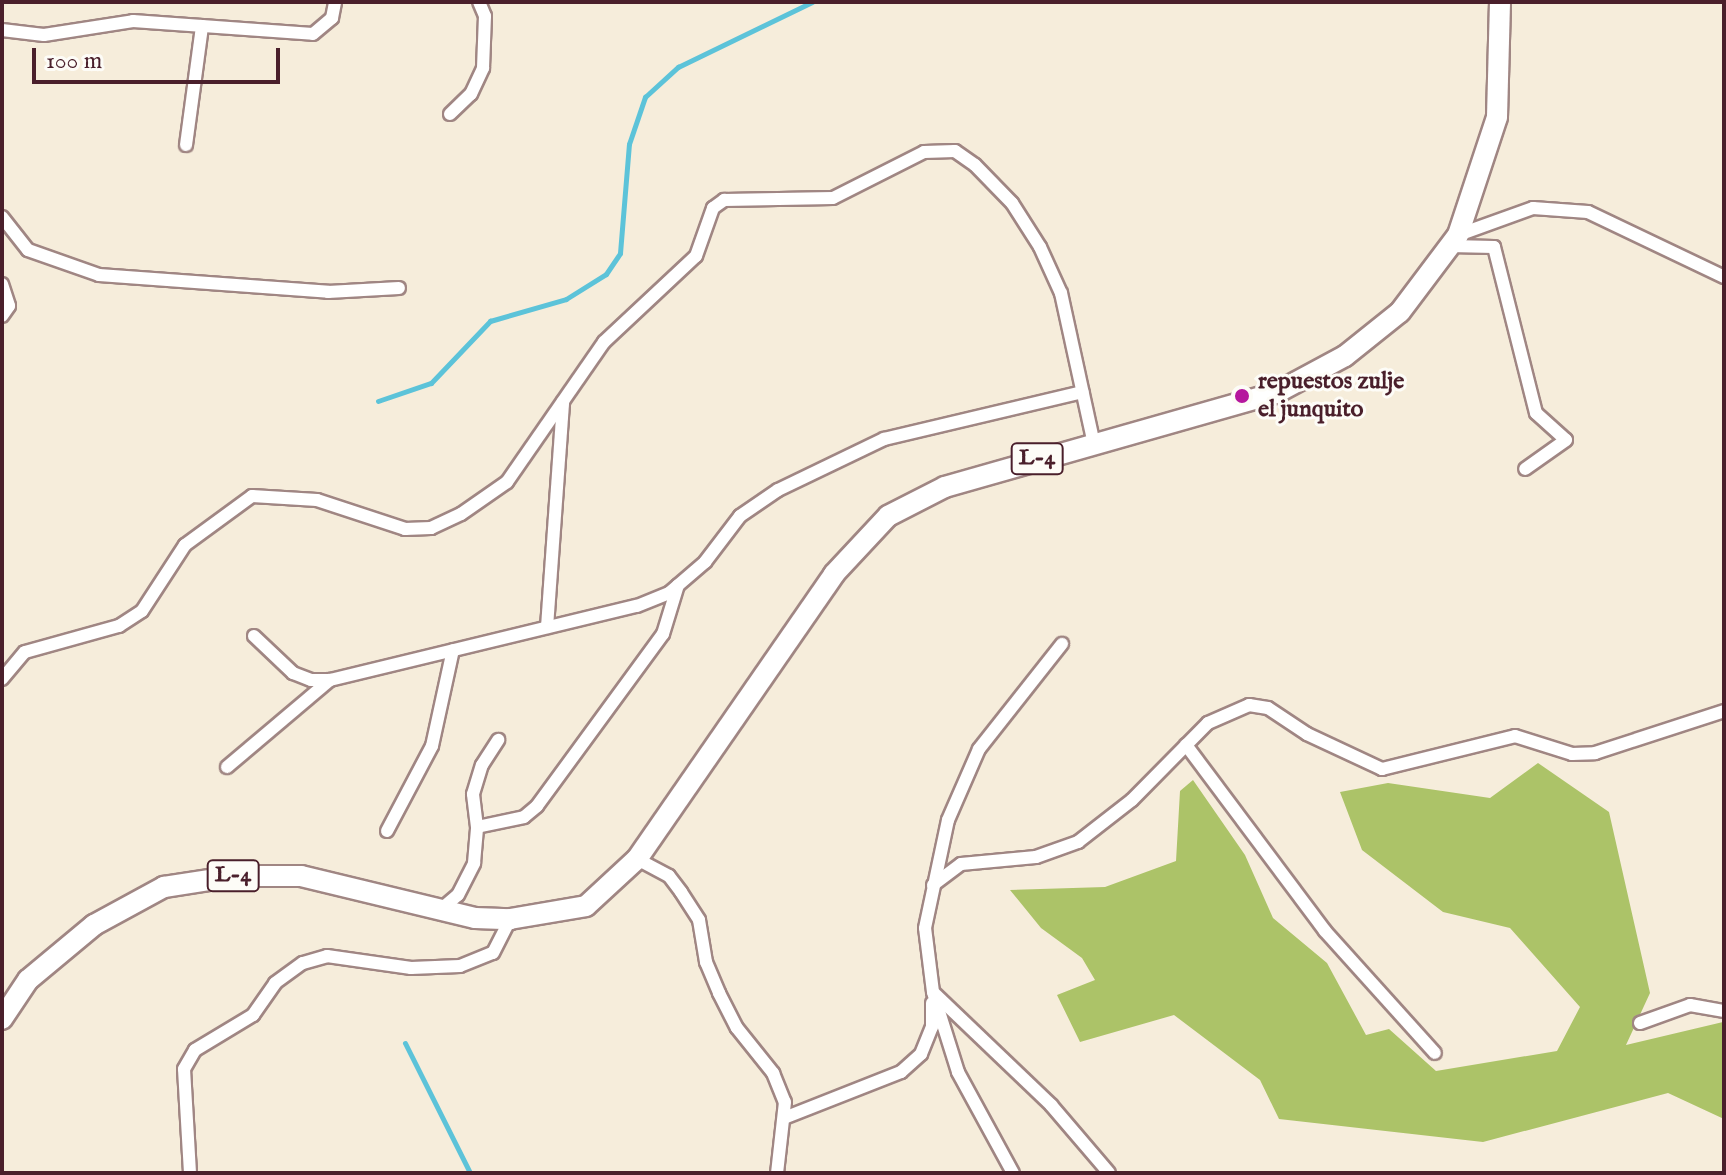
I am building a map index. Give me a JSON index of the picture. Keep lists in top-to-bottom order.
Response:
{
  "streets": {
    "main road": ["L-4"]
  },
  "places": ["repuestos zulje el junquito"],
  "scale_bar": "100 m"
}
